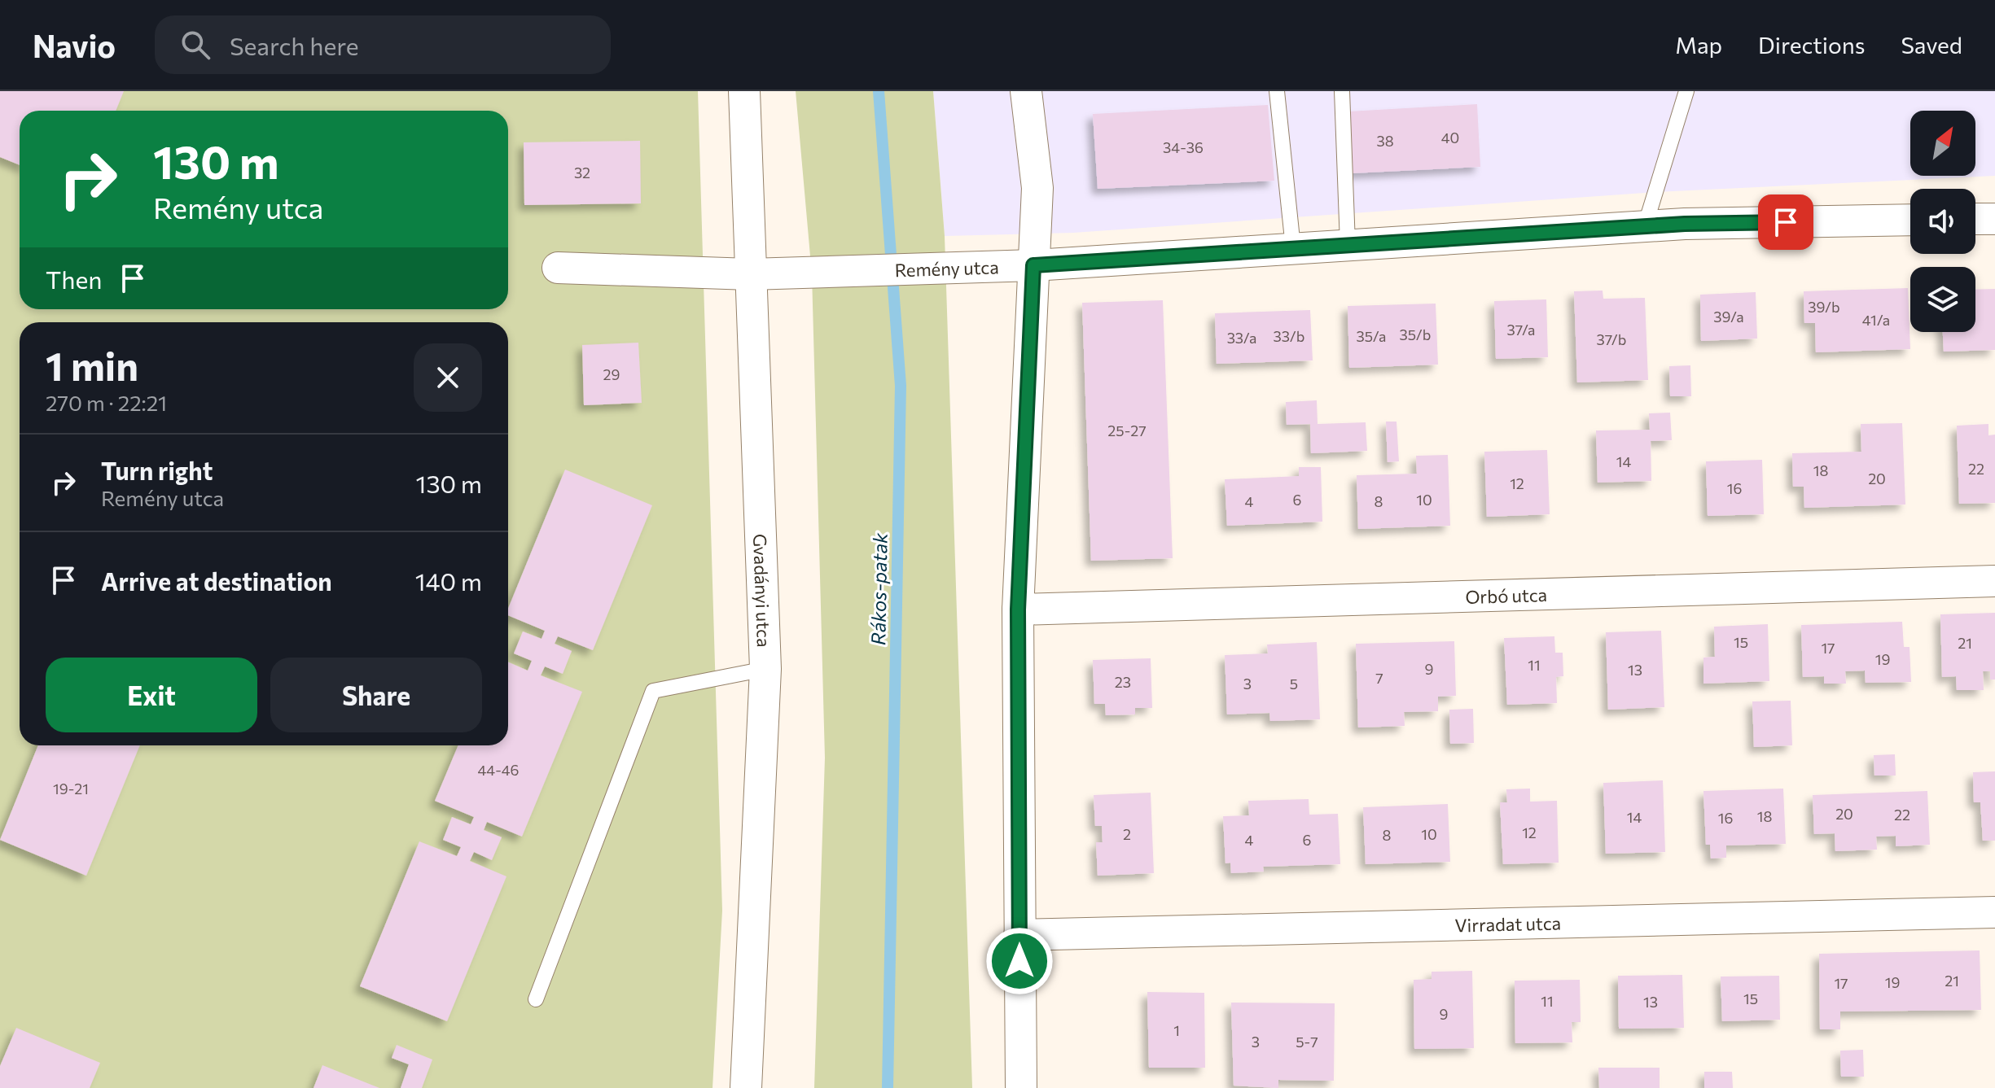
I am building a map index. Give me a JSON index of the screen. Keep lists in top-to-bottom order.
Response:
{
  "streets": {
    "street": [
      "Remény utca",
      "Gvadányi utca",
      "Orbó utca",
      "Virradat utca"
    ]
  },
  "crossings": [
    ["Remény utca", "Gvadányi utca"]
  ],
  "water": ["Rákos-patak"],
  "house_numbers": [
    "40",
    "38",
    "34-36",
    "32",
    "39/b",
    "39/a",
    "41/a",
    "37/a",
    "35/b",
    "33/b",
    "35/a",
    "33/a",
    "37/b",
    "29",
    "25-27",
    "14",
    "22",
    "18",
    "20",
    "12",
    "16",
    "6",
    "10",
    "4",
    "8",
    "15",
    "21",
    "17",
    "19",
    "11",
    "9",
    "13",
    "7",
    "23",
    "3",
    "5",
    "44-46",
    "19-21",
    "20",
    "22",
    "18",
    "14",
    "16",
    "12",
    "2",
    "10",
    "8",
    "4",
    "6",
    "21",
    "19",
    "17",
    "15",
    "11",
    "13",
    "9",
    "1",
    "3",
    "5-7"
  ],
  "north": "top right",
  "page": {
    "header": "Navio",
    "search": "Search here",
    "nav": ["Map", "Directions", "Saved"],
    "turn": ["130 m", "Remény utca"],
    "then": "Then",
    "heading": ["1 min", "270 m · 22:21"],
    "list": [
      {
        "name": "Turn right",
        "note": "Remény utca",
        "value": "130 m"
      },
      {
        "name": "Arrive at destination",
        "value": "140 m"
      }
    ],
    "buttons": ["Exit", "Share"]
  }
}
